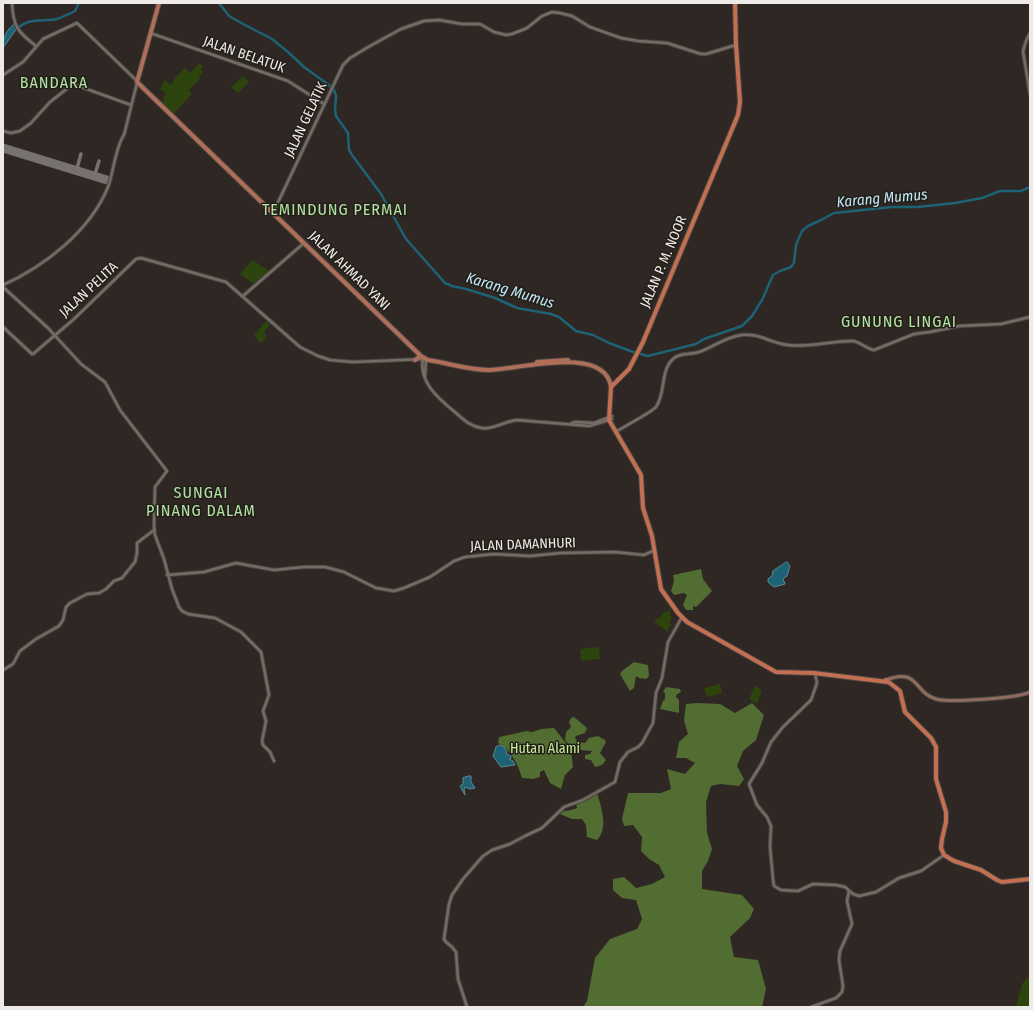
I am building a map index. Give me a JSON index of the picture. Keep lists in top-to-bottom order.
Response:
{
  "streets": {
    "highway": ["JALAN P. M. NOOR"],
    "main road": ["JALAN AHMAD YANI"],
    "street": [
      "JALAN BELATUK",
      "JALAN GELATIK",
      "JALAN PELITA",
      "JALAN DAMANHURI"
    ]
  },
  "crossings": [
    ["JALAN BELATUK", "JALAN GELATIK"],
    ["JALAN GELATIK", "JALAN P. M. NOOR"],
    ["JALAN GELATIK", "JALAN AHMAD YANI"]
  ],
  "districts": [
    "BANDARA",
    "TEMINDUNG PERMAI",
    "GUNUNG LINGAI",
    "SUNGAI PINANG DALAM"
  ],
  "water": ["Karang Mumus"],
  "parks": ["Hutan Alami"]
}
